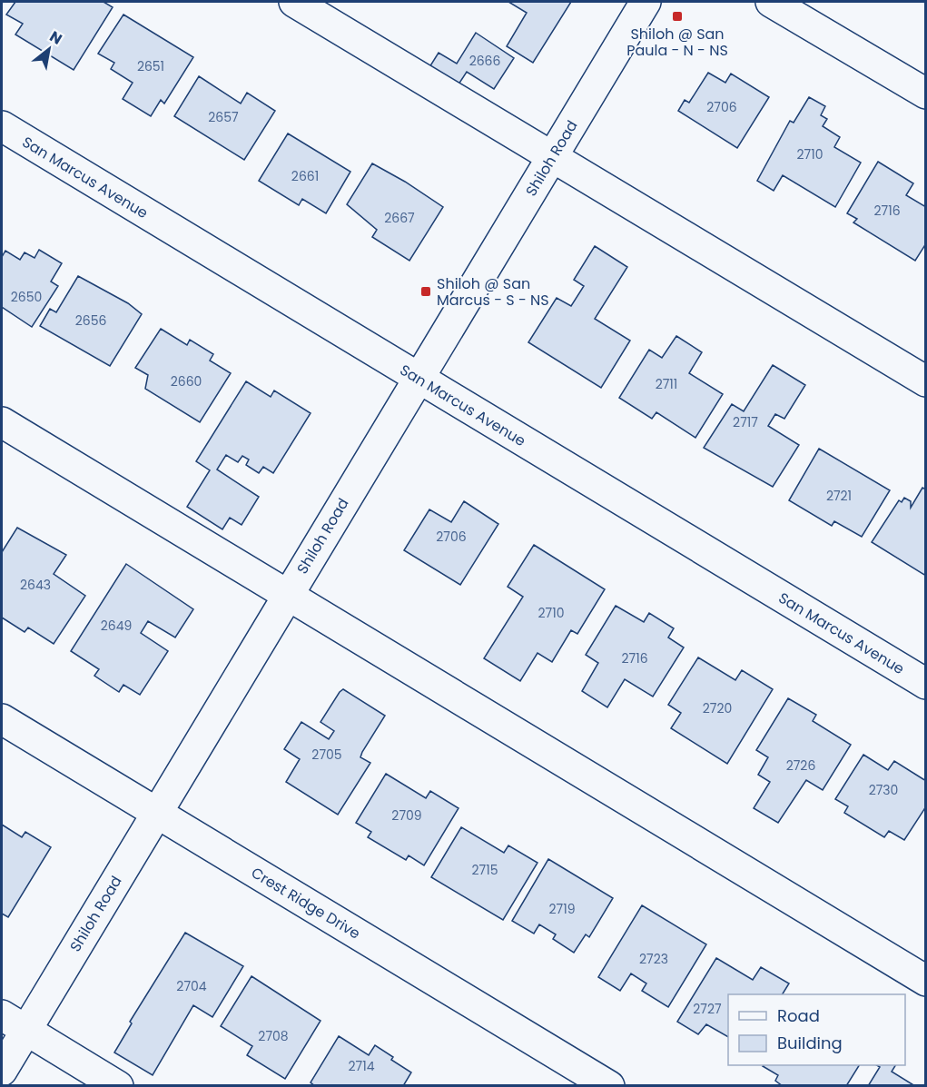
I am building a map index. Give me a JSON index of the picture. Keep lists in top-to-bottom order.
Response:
{
  "streets": {
    "street": ["Shiloh Road", "San Marcus Avenue", "Crest Ridge Drive"]
  },
  "crossings": [
    ["Shiloh Road", "San Marcus Avenue"],
    ["Shiloh Road", "Crest Ridge Drive"]
  ],
  "places": {
    "transit": ["Shiloh @ San Paula - N - NS", "Shiloh @ San Marcus - S - NS"]
  },
  "house_numbers": [
    "2666",
    "2651",
    "2706",
    "2657",
    "2710",
    "2661",
    "2716",
    "2667",
    "2650",
    "2656",
    "2660",
    "2711",
    "2717",
    "2721",
    "2706",
    "2643",
    "2710",
    "2649",
    "2716",
    "2720",
    "2705",
    "2726",
    "2730",
    "2709",
    "2715",
    "2719",
    "2723",
    "2704",
    "2727",
    "2708",
    "2714"
  ],
  "legend": ["Road", "Building"],
  "north": "top right"
}
